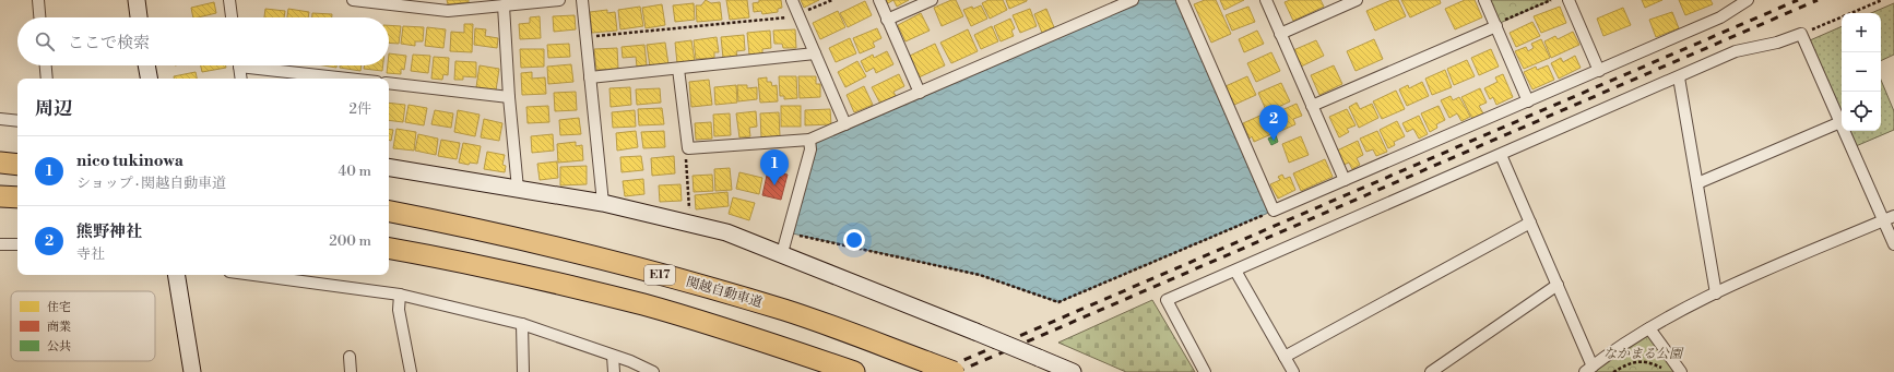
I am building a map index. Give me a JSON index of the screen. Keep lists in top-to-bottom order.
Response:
{
  "streets": {
    "highway": ["E17", "関越自動車道"]
  },
  "parks": ["なかまる公園"],
  "legend": ["住宅", "商業", "公共"],
  "page": {
    "map_buttons": ["+", "−"],
    "search": "ここで検索",
    "heading": ["周辺", "2件"],
    "pins": ["2", "1"],
    "list": [
      {
        "mark": "1",
        "name": "nico tukinowa",
        "note": "ショップ · 関越自動車道",
        "value": "40 m"
      },
      {
        "mark": "2",
        "name": "熊野神社",
        "note": "寺社",
        "value": "200 m"
      }
    ]
  }
}
